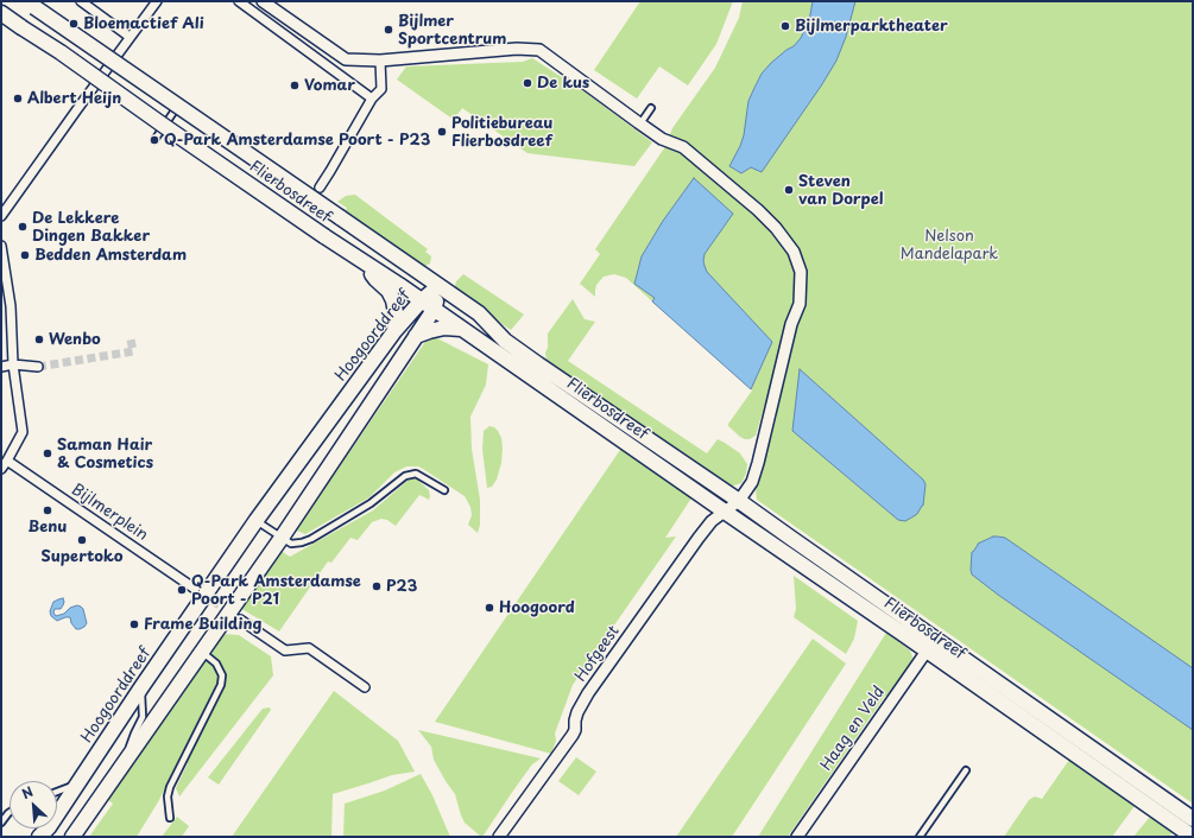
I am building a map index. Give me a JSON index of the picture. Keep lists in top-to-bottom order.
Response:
{
  "streets": {
    "street": [
      "Flierbosdreef",
      "Hoogoorddreef",
      "Bijlmerplein",
      "Hofgeest",
      "Haag en Veld"
    ]
  },
  "crossings": [
    ["Flierbosdreef", "Hoogoorddreef"],
    ["Flierbosdreef", "Hofgeest"],
    ["Flierbosdreef", "Haag en Veld"]
  ],
  "parks": ["Nelson Mandelapark"],
  "places": [
    "Bloemactief Ali",
    "Bijlmerparktheater",
    "Bijlmer Sportcentrum",
    "De kus",
    "Vomar",
    "Albert Heijn",
    "Politiebureau Flierbosdreef",
    "Q-Park Amsterdamse Poort - P23",
    "Steven van Dorpel",
    "De Lekkere Dingen Bakker",
    "Bedden Amsterdam",
    "Wenbo",
    "Saman Hair & Cosmetics",
    "Benu",
    "Supertoko",
    "P23",
    "Q-Park Amsterdamse Poort - P21",
    "Hoogoord",
    "Frame Building"
  ],
  "north": "top left"
}
